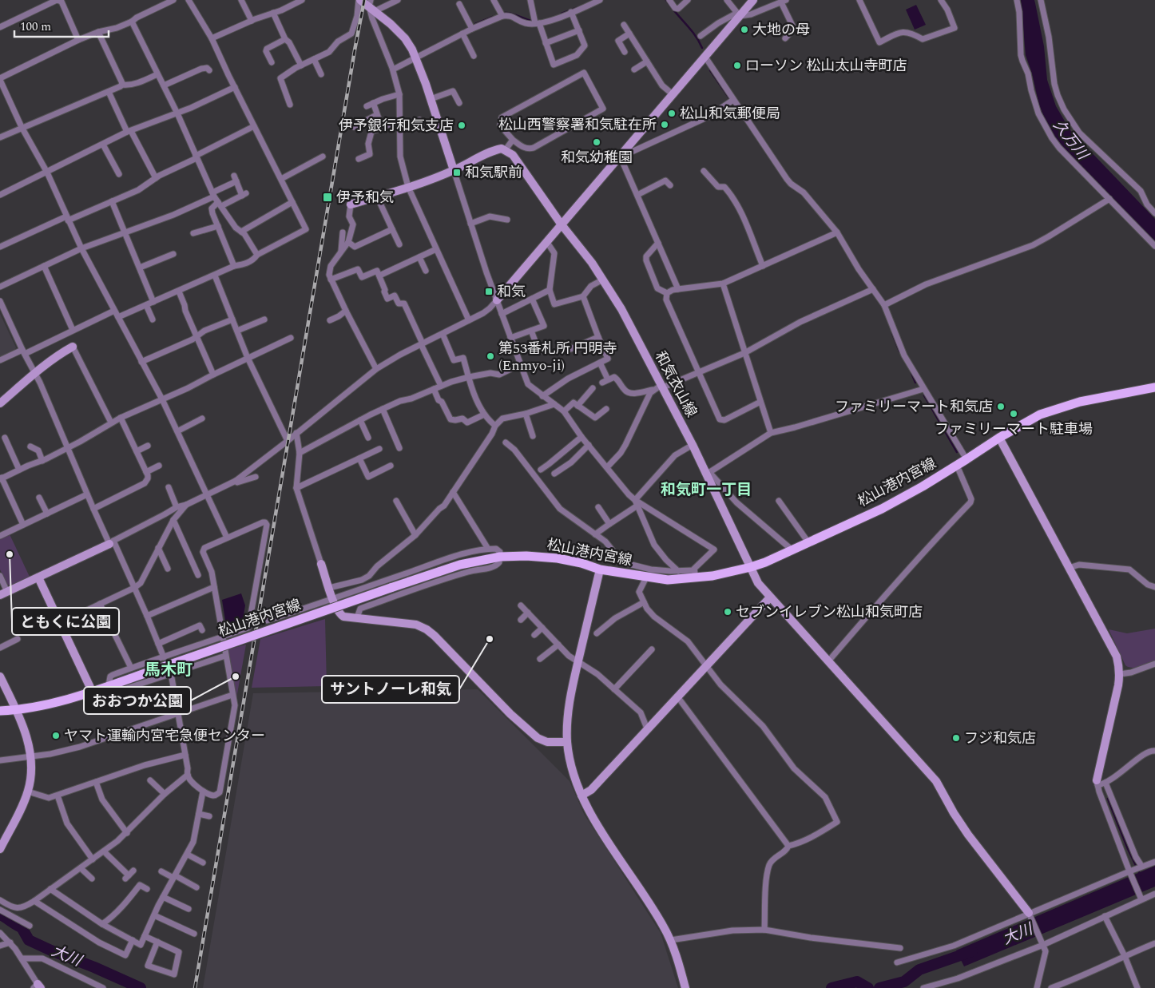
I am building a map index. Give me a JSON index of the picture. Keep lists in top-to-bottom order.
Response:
{
  "streets": {
    "main road": ["松山港内宮線"],
    "street": ["和気衣山線"]
  },
  "crossings": [
    ["和気衣山線", "松山港内宮線"]
  ],
  "districts": ["和気町一丁目", "馬木町"],
  "water": ["久万川", "大川"],
  "places": {
    "other": [
      "大地の母",
      "ローソン 松山太山寺町店",
      "松山和気郵便局",
      "松山西警察署和気駐在所",
      "伊予銀行和気支店",
      "和気幼稚園",
      "第53番札所 円明寺 (Enmyo-ji)",
      "ファミリーマート和気店",
      "ファミリーマート駐車場",
      "ともくに公園",
      "セブンイレブン松山和気町店",
      "サントノーレ和気",
      "おおつか公園",
      "ヤマト運輸内宮宅急便センター",
      "フジ和気店"
    ],
    "transit": ["和気駅前", "伊予和気", "和気"]
  },
  "scale_bar": "100 m"
}
